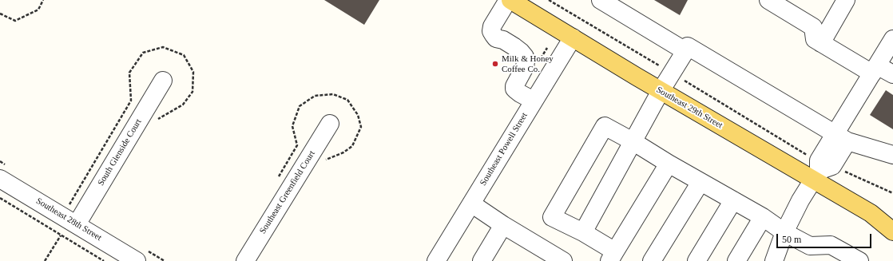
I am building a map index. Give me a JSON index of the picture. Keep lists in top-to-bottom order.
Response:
{
  "streets": {
    "main road": ["Southeast 29th Street"],
    "street": [
      "Southeast Powell Street",
      "South Glenside Court",
      "Southeast Greenfield Court",
      "Southeast 28th Street"
    ]
  },
  "crossings": [
    ["Southeast 29th Street", "Southeast Powell Street"],
    ["South Glenside Court", "Southeast 28th Street"]
  ],
  "places": ["Milk & Honey Coffee Co."],
  "scale_bar": "50 m"
}
